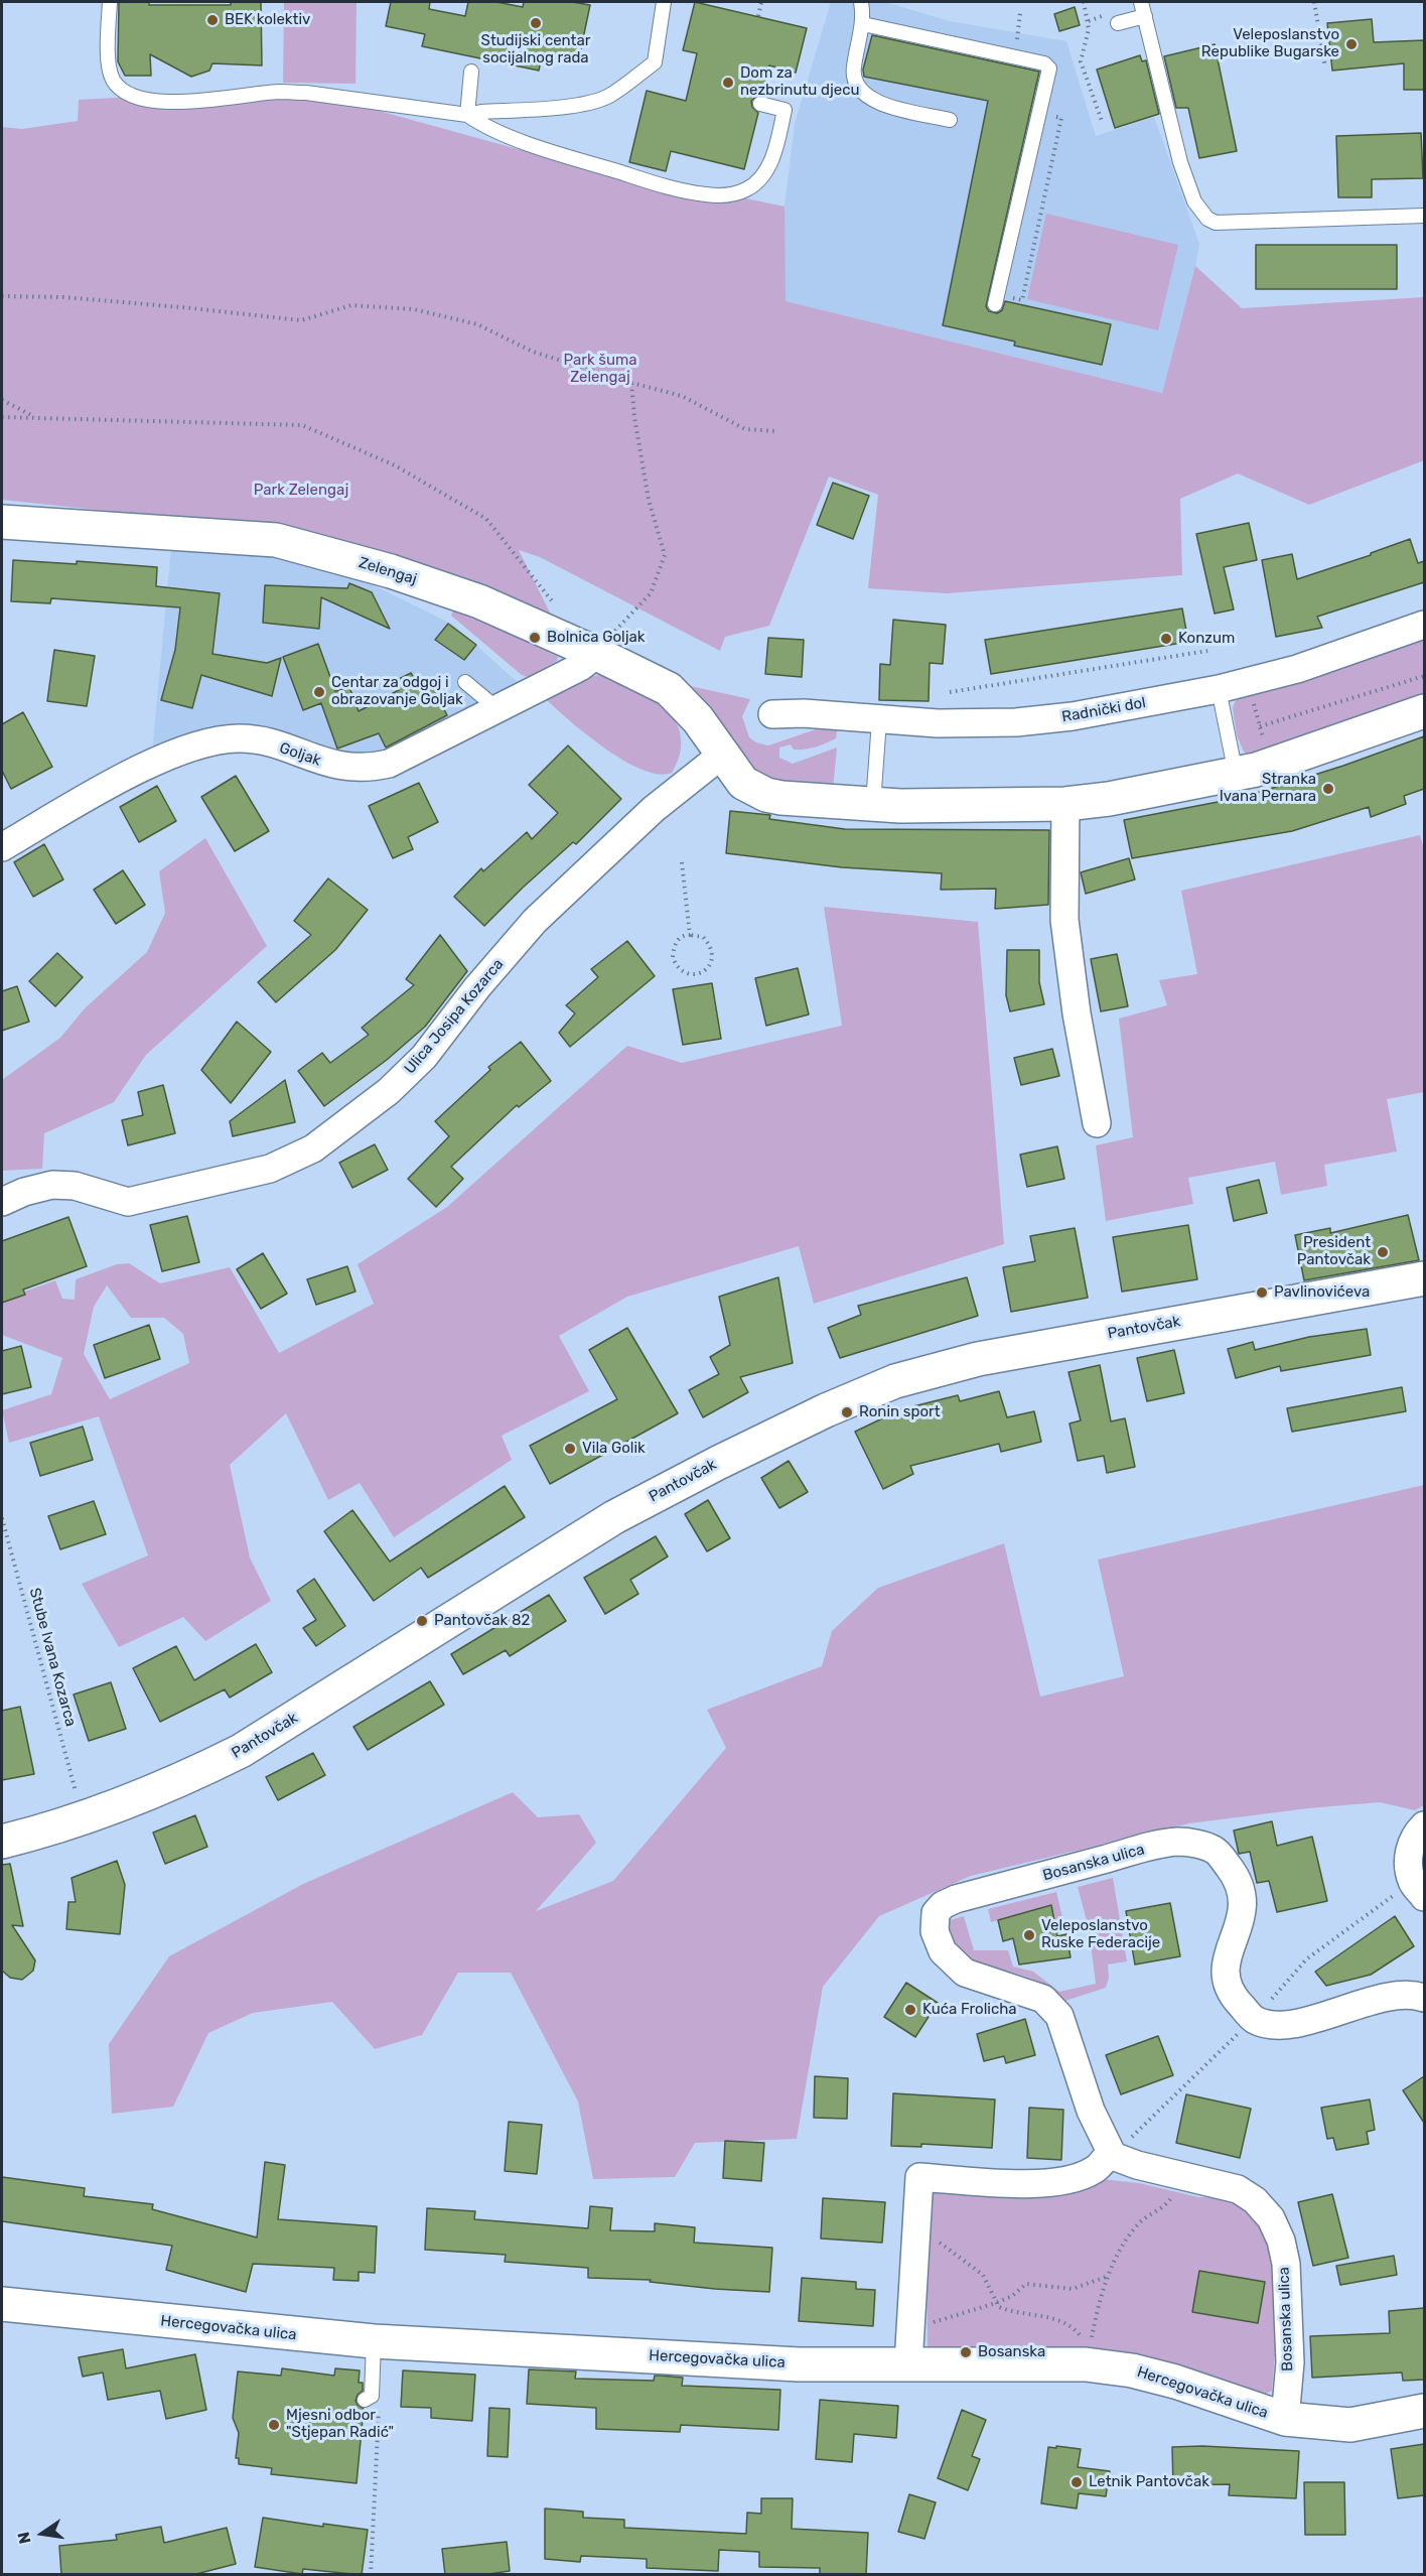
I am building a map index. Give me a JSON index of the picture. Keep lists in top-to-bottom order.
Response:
{
  "streets": {
    "street": [
      "Zelengaj",
      "Radnički dol",
      "Goljak",
      "Ulica Josipa Kozarca",
      "Pantovčak",
      "Bosanska ulica",
      "Hercegovačka ulica"
    ],
    "path": ["Stube Ivana Kozarca"]
  },
  "crossings": [
    ["Zelengaj", "Goljak"],
    ["Zelengaj", "Ulica Josipa Kozarca"],
    ["Bosanska ulica", "Hercegovačka ulica"]
  ],
  "parks": ["Park šuma Zelengaj", "Park Zelengaj"],
  "places": [
    "BEK kolektiv",
    "Studijski centar socijalnog rada",
    "Veleposlanstvo Republike Bugarske",
    "Dom za nezbrinutu djecu",
    "Bolnica Goljak",
    "Konzum",
    "Centar za odgoj i obrazovanje Goljak",
    "Stranka Ivana Pernara",
    "President Pantovčak",
    "Pavlinovićeva",
    "Ronin sport",
    "Vila Golik",
    "Pantovčak 82",
    "Veleposlanstvo Ruske Federacije",
    "Kuća Frolicha",
    "Bosanska",
    "Mjesni odbor \"Stjepan Radić\"",
    "Letnik Pantovčak"
  ],
  "north": "left"
}
